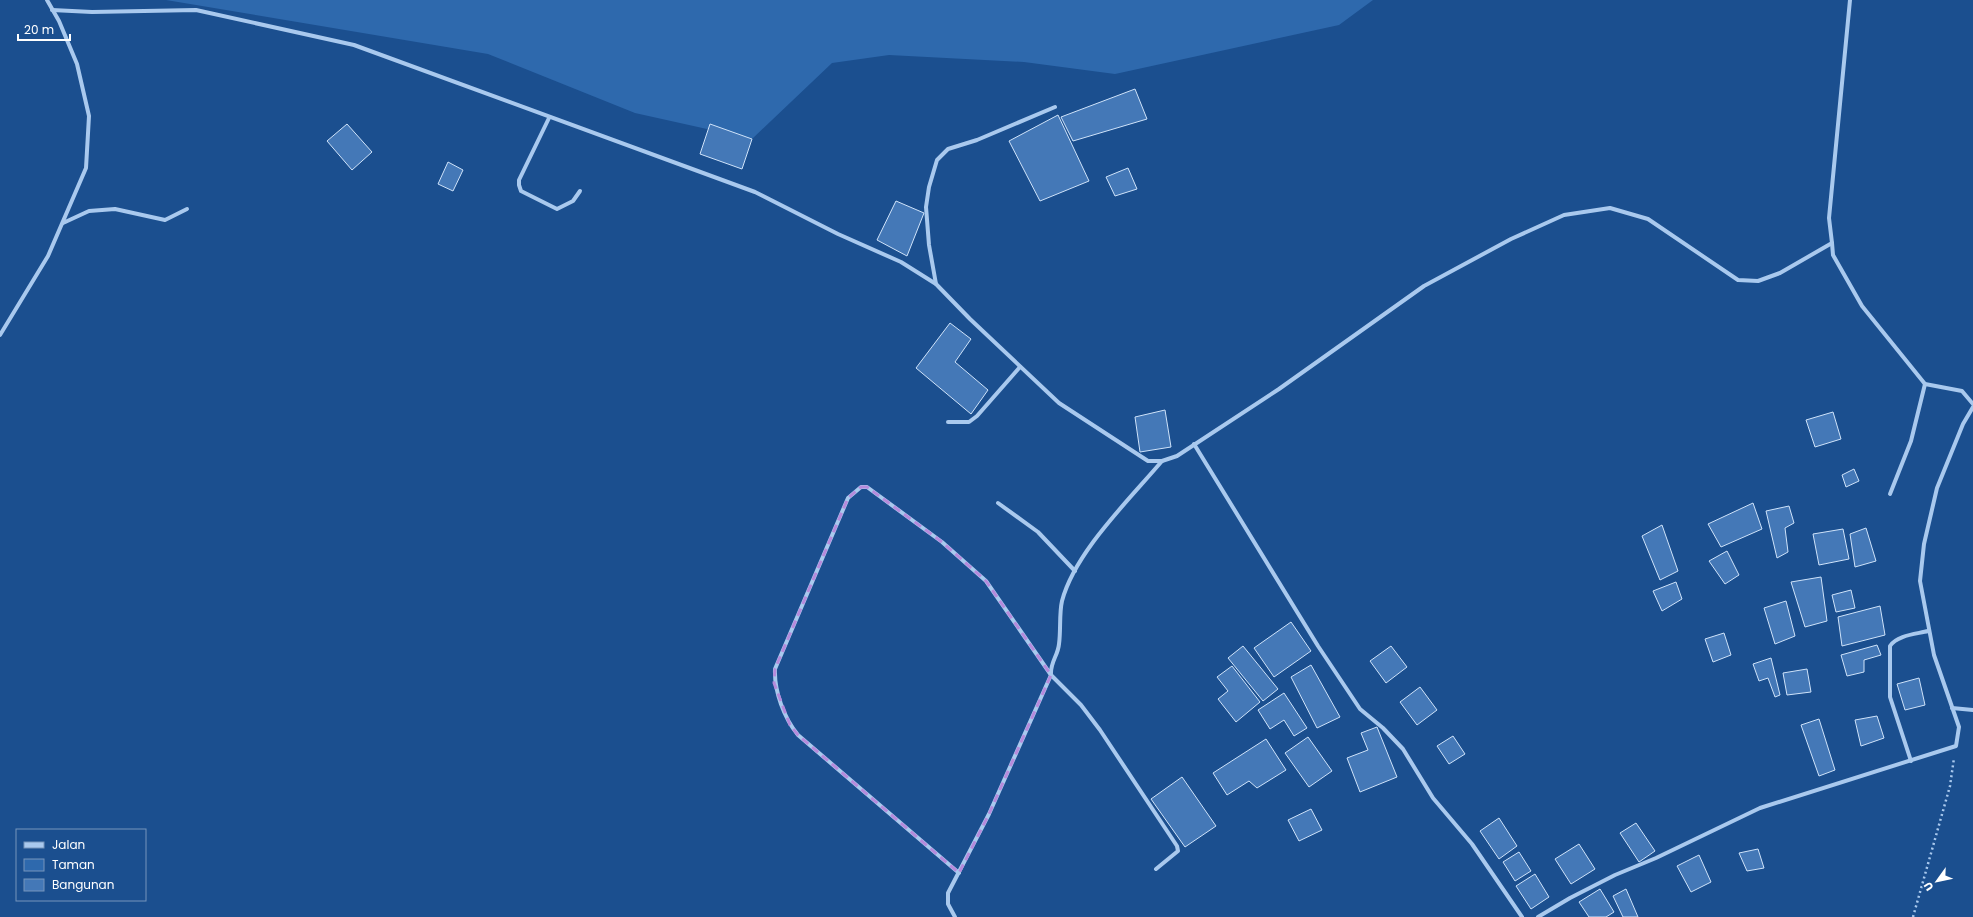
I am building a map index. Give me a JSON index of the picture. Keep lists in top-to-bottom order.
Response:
{
  "legend": ["Jalan", "Taman", "Bangunan"],
  "scale_bar": "20 m",
  "north": "bottom left"
}
